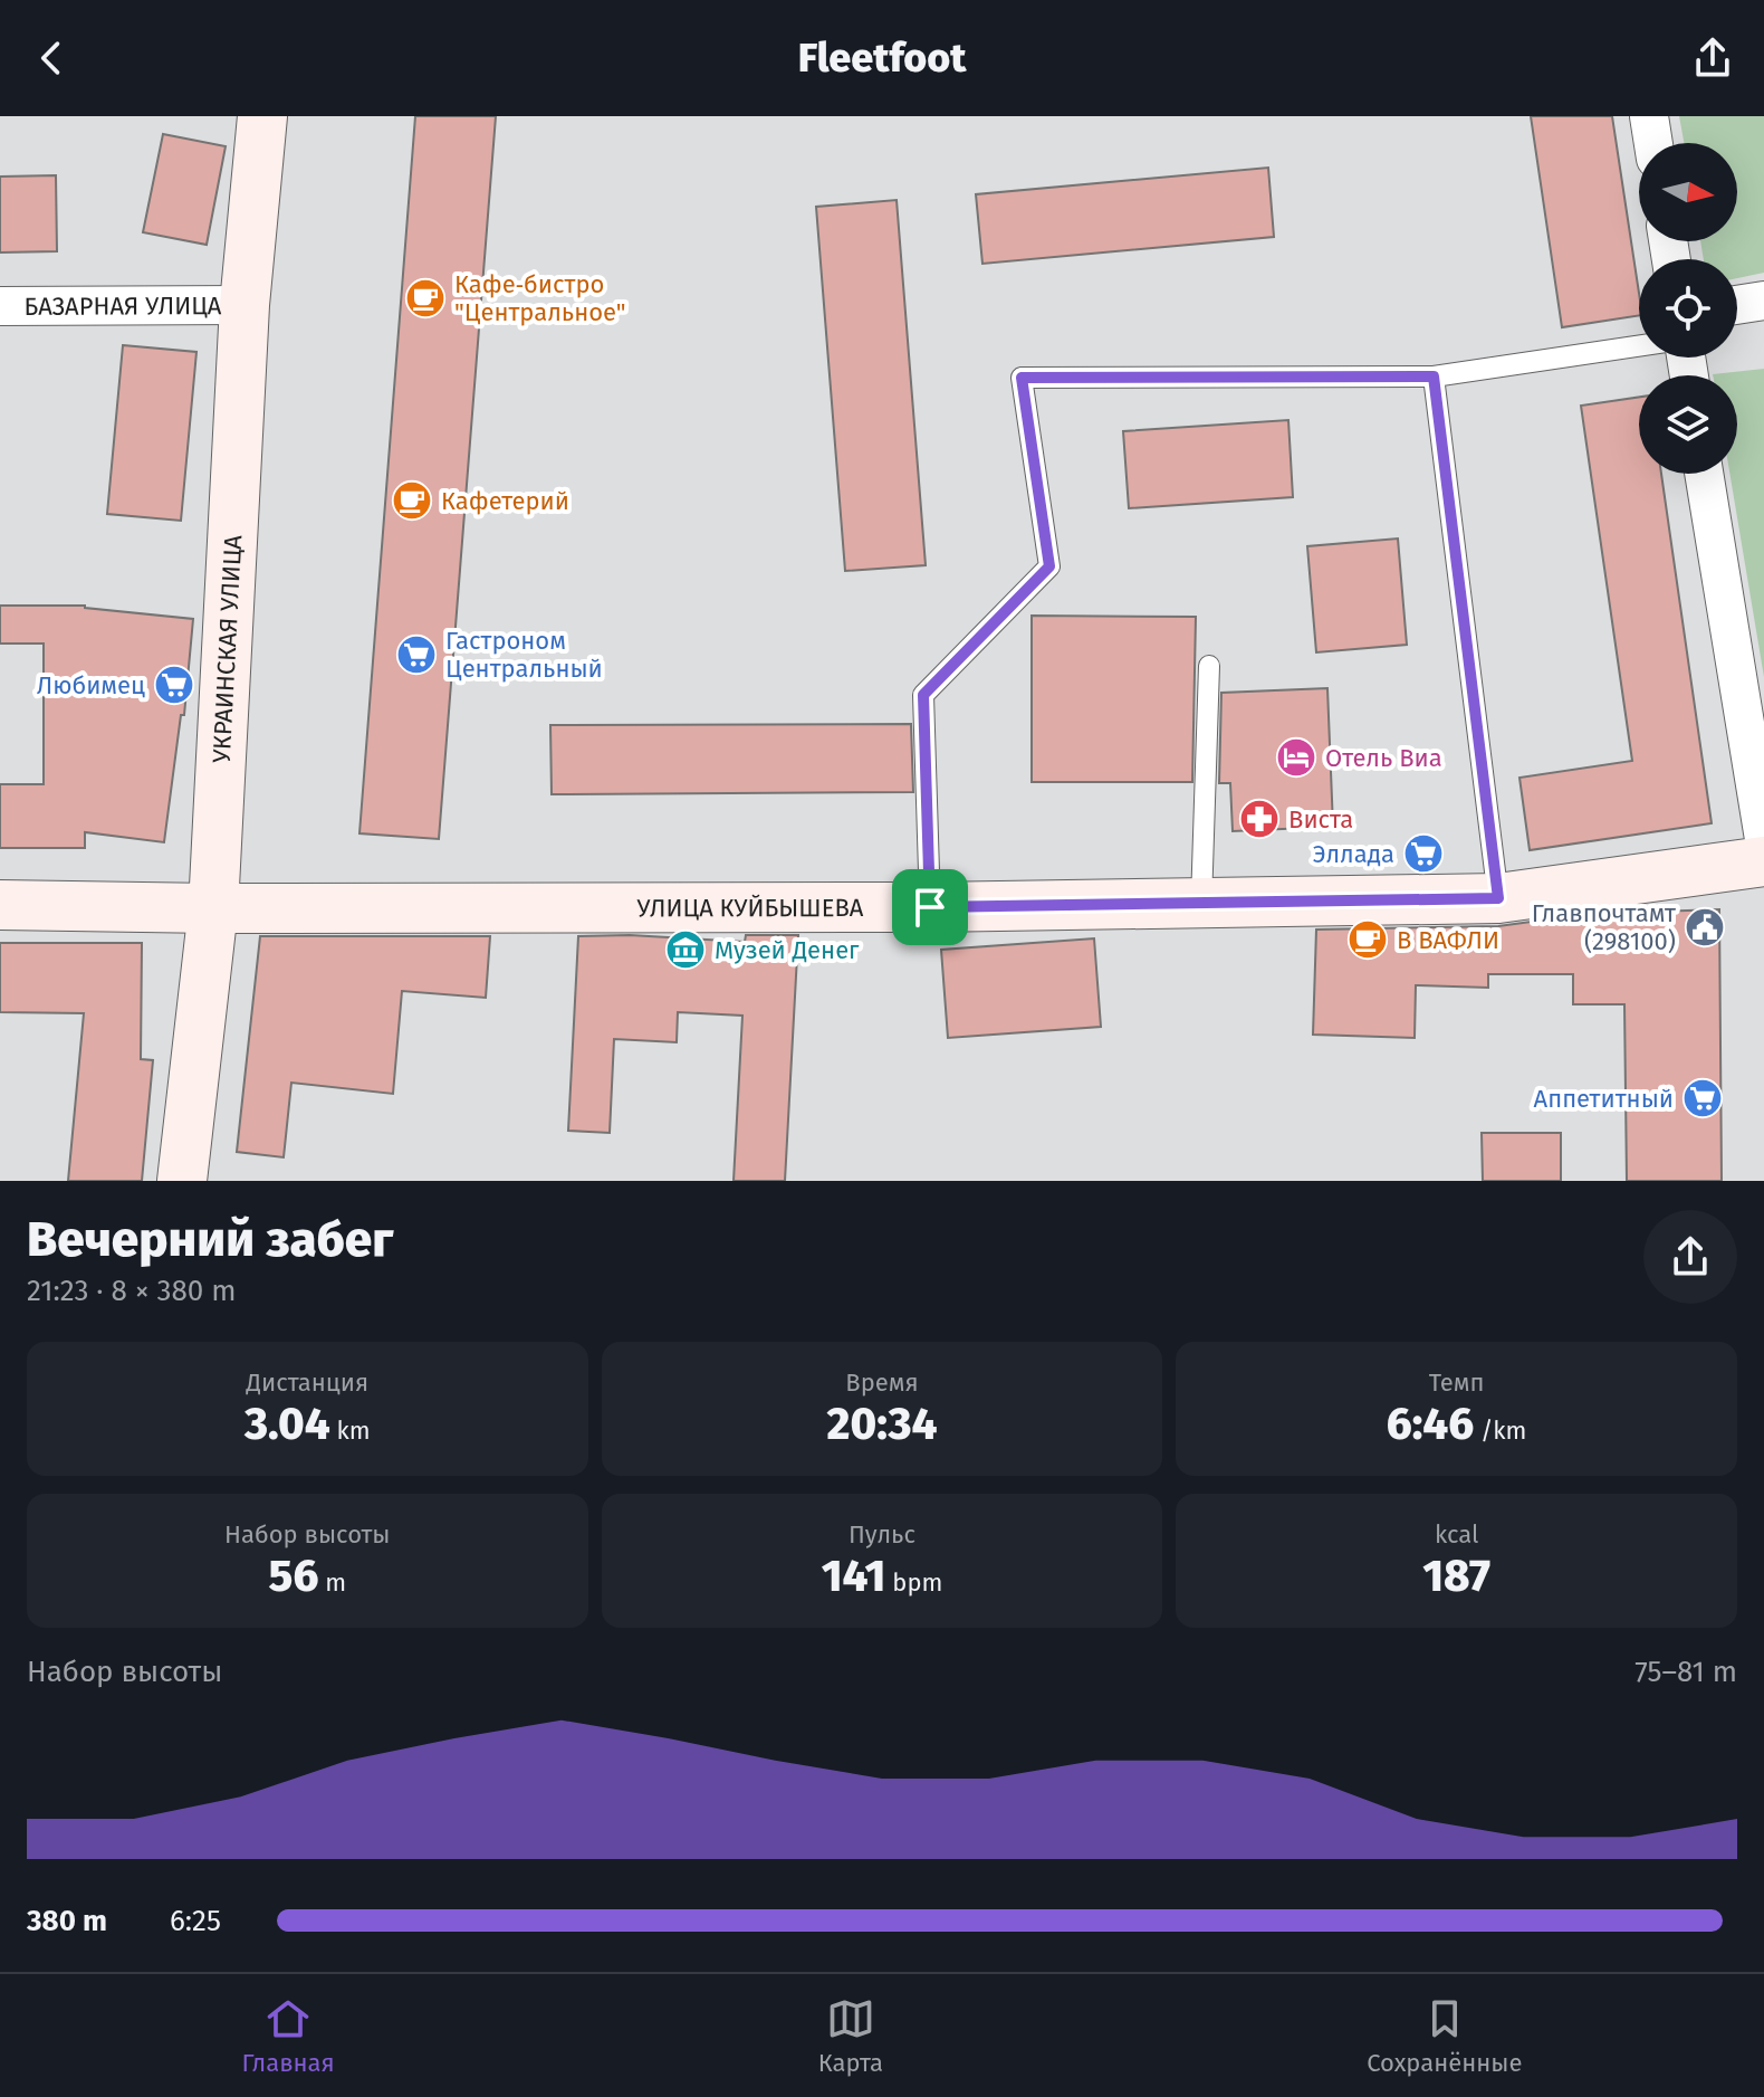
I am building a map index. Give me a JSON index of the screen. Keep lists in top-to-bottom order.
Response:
{
  "streets": {
    "main road": ["УКРАИНСКАЯ УЛИЦА", "УЛИЦА КУЙБЫШЕВА"],
    "street": ["БАЗАРНАЯ УЛИЦА"]
  },
  "crossings": [
    ["БАЗАРНАЯ УЛИЦА", "УКРАИНСКАЯ УЛИЦА"],
    ["УКРАИНСКАЯ УЛИЦА", "УЛИЦА КУЙБЫШЕВА"]
  ],
  "places": {
    "cafe": ["Кафе‐бистро \"Центральное\"", "Кафетерий", "В ВАФЛИ"],
    "supermarket": [
      "Гастроном Центральный",
      "Любимец",
      "Эллада",
      "Аппетитный"
    ],
    "hotel": ["Отель Виа"],
    "pharmacy": ["Виста"],
    "public building": ["Главпочтамт (298100)"],
    "museum": ["Музей Денег"]
  },
  "north": "right",
  "page": {
    "header": "Fleetfoot",
    "heading": ["Вечерний забег", "21:23 · 8 × 380 m"],
    "stats": [
      ["Дистанция", "3.04 km"],
      ["Время", "20:34"],
      ["Темп", "6:46 /km"],
      ["Набор высоты", "56 m"],
      ["Пульс", "141 bpm"],
      ["kcal", "187"]
    ],
    "chart": ["Набор высоты", "75–81 m"],
    "list": [
      {
        "name": "380 m",
        "note": "6:25"
      }
    ],
    "tabs": ["Главная", "Карта", "Сохранённые"]
  }
}
